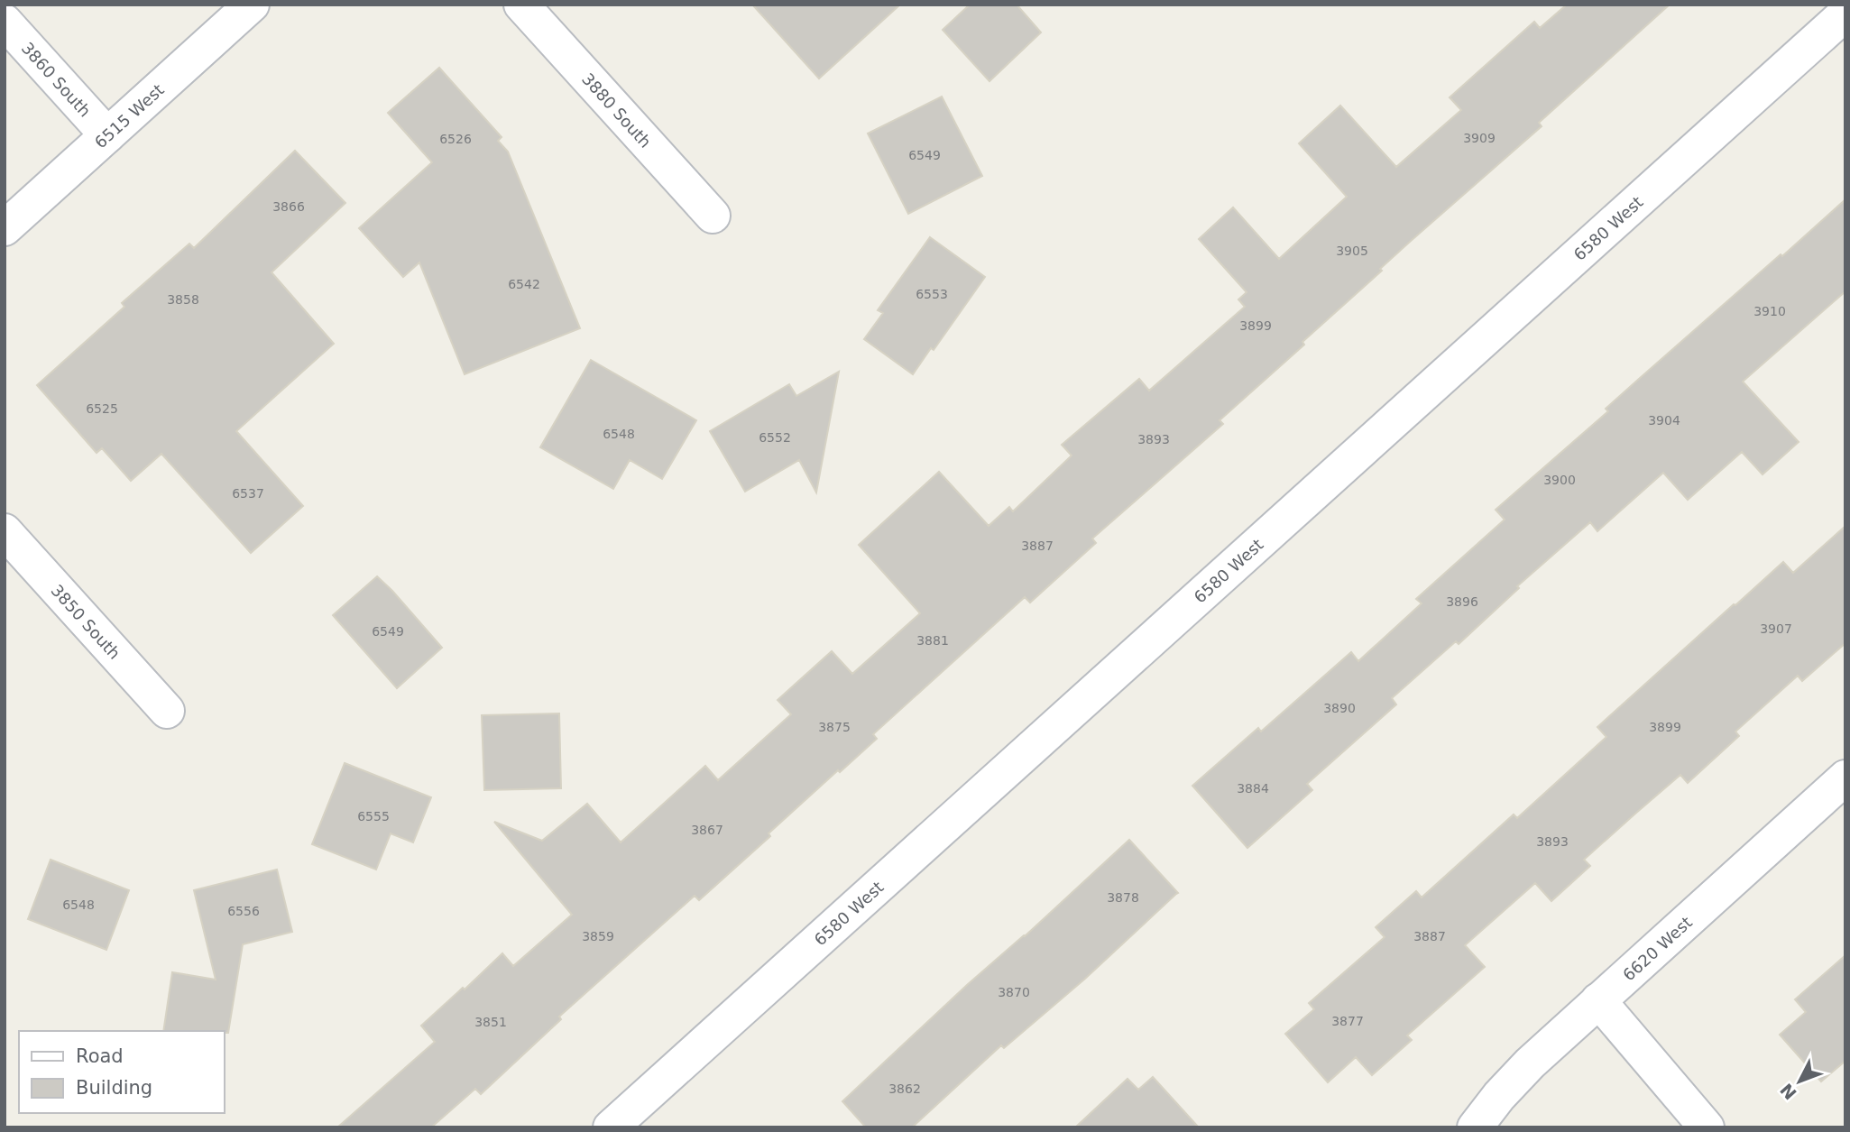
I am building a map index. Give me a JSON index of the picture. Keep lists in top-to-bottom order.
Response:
{
  "streets": {
    "street": [
      "3860 South",
      "3880 South",
      "6515 West",
      "6580 West",
      "3850 South",
      "6620 West"
    ]
  },
  "crossings": [
    ["3860 South", "6515 West"]
  ],
  "house_numbers": [
    "3909",
    "6526",
    "6549",
    "3866",
    "3905",
    "6542",
    "6553",
    "3858",
    "3910",
    "3899",
    "6525",
    "3904",
    "6548",
    "6552",
    "3893",
    "3900",
    "6537",
    "3887",
    "3896",
    "3907",
    "6549",
    "3881",
    "3890",
    "3875",
    "3899",
    "3884",
    "6555",
    "3867",
    "3893",
    "3878",
    "6548",
    "6556",
    "3859",
    "3887",
    "3870",
    "3877",
    "3851",
    "3862"
  ],
  "legend": ["Road", "Building"],
  "north": "bottom left"
}
